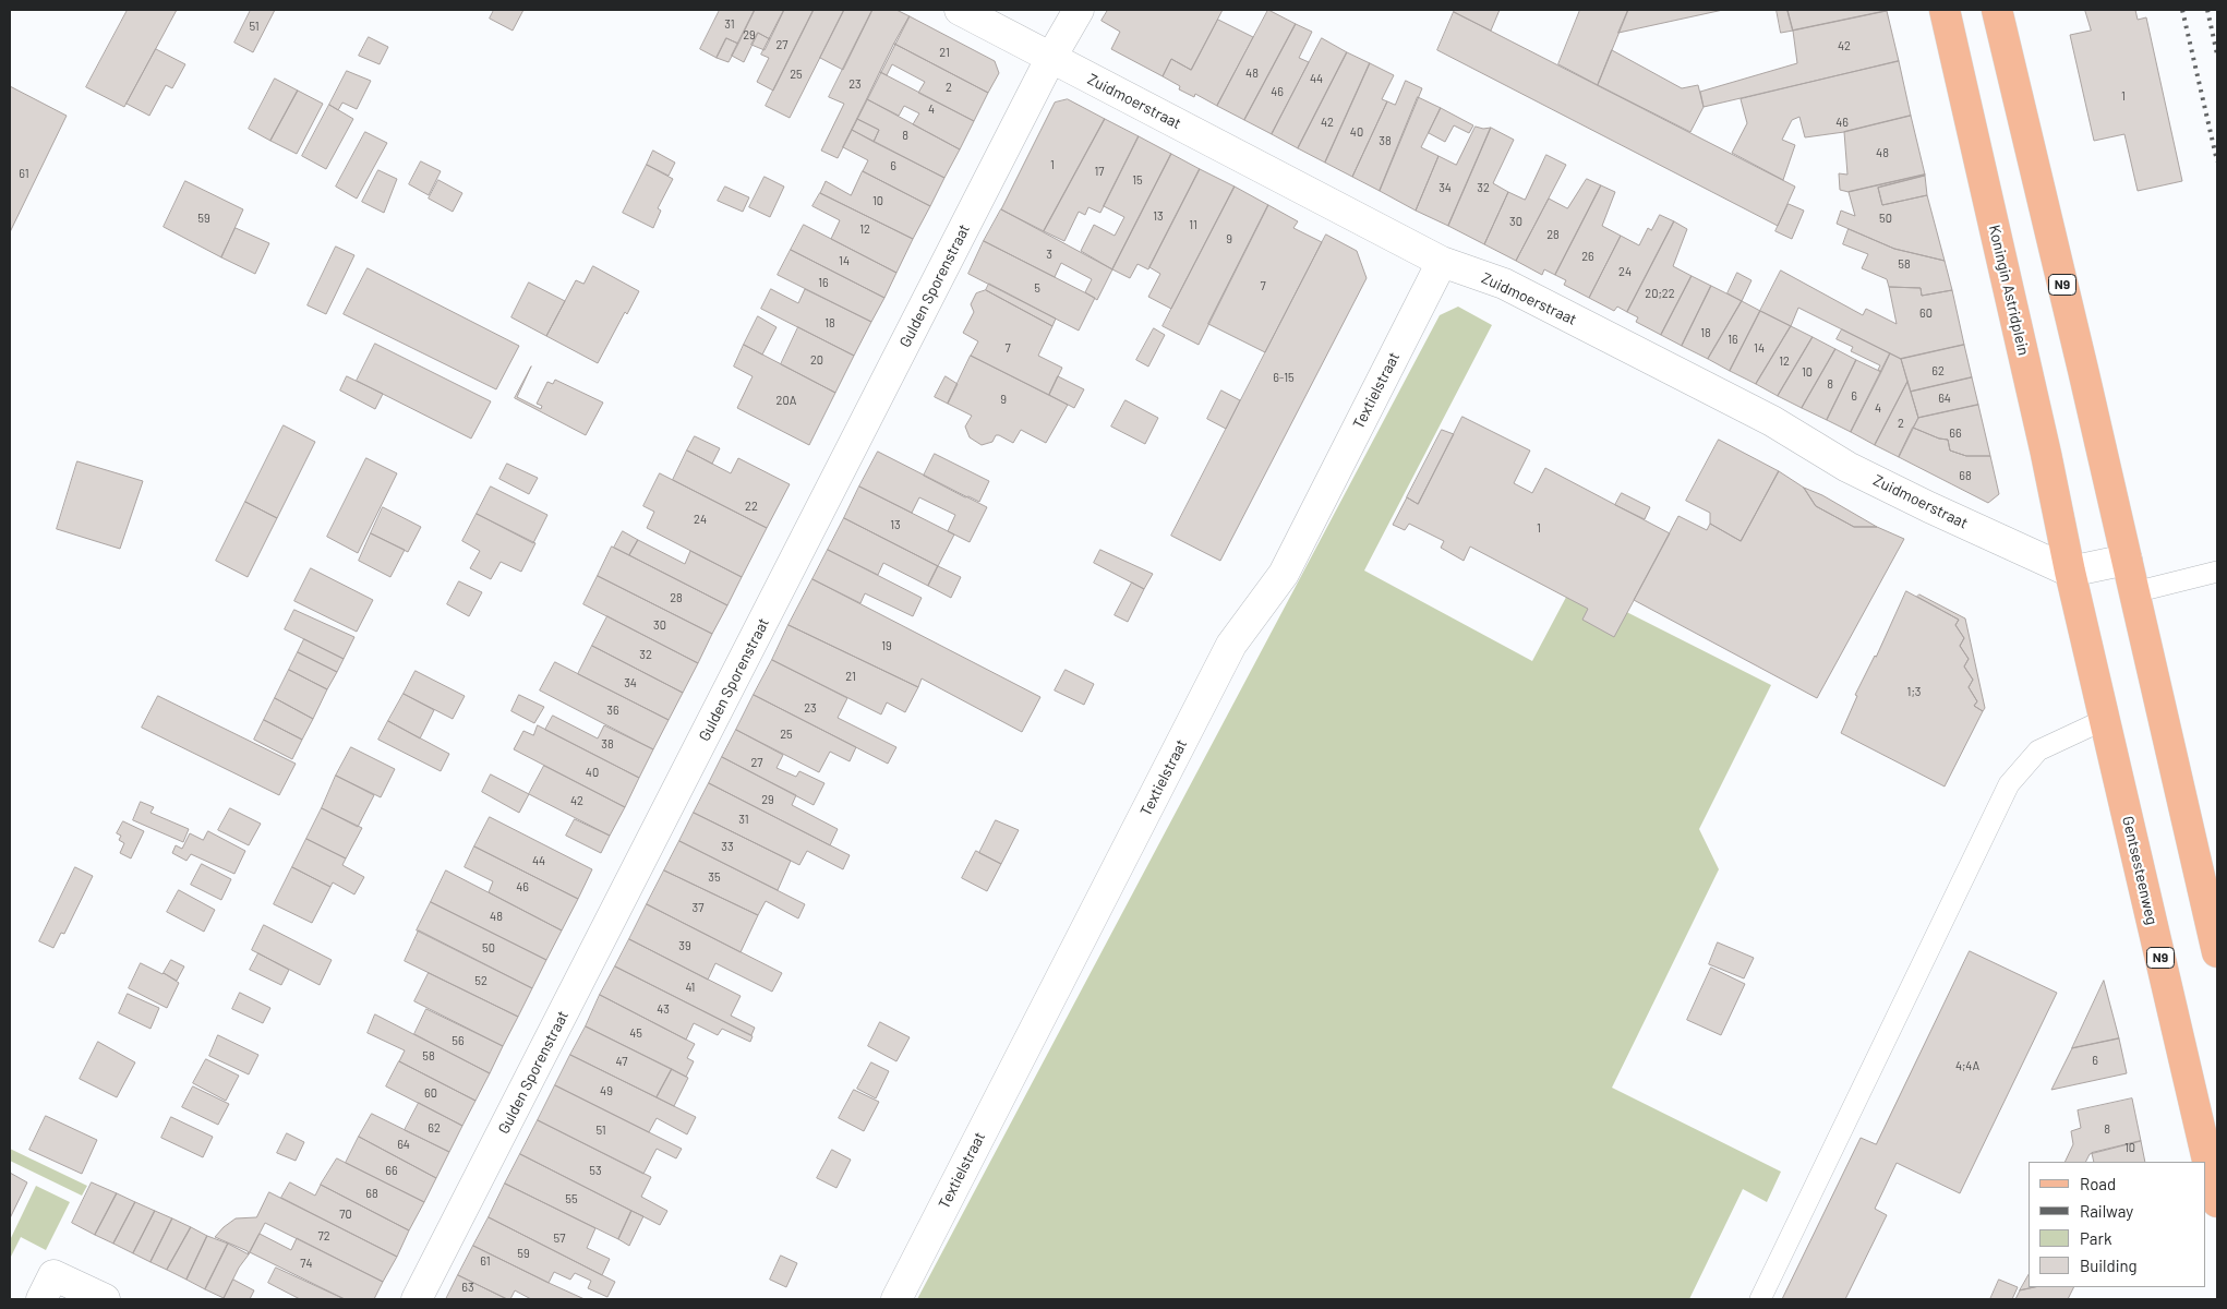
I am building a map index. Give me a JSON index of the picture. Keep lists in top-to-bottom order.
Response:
{
  "streets": {
    "main road": ["N9", "Koningin Astridplein", "Gentsesteenweg"],
    "street": ["Zuidmoerstraat", "Gulden Sporenstraat", "Textielstraat"]
  },
  "crossings": [
    ["Zuidmoerstraat", "Gulden Sporenstraat"],
    ["Zuidmoerstraat", "Koningin Astridplein"],
    ["Zuidmoerstraat", "Textielstraat"],
    ["Zuidmoerstraat", "Gentsesteenweg"],
    ["Koningin Astridplein", "Gentsesteenweg"]
  ],
  "house_numbers": [
    "31",
    "51",
    "29",
    "27",
    "42",
    "21",
    "48",
    "25",
    "44",
    "23",
    "2",
    "46",
    "1",
    "4",
    "42",
    "46",
    "40",
    "8",
    "38",
    "48",
    "1",
    "6",
    "17",
    "61",
    "15",
    "34",
    "32",
    "10",
    "13",
    "59",
    "50",
    "30",
    "11",
    "12",
    "28",
    "9",
    "3",
    "26",
    "14",
    "58",
    "24",
    "16",
    "7",
    "5",
    "20;22",
    "60",
    "18",
    "18",
    "16",
    "7",
    "14",
    "20",
    "12",
    "62",
    "10",
    "6-15",
    "8",
    "6",
    "64",
    "9",
    "20A",
    "4",
    "2",
    "66",
    "68",
    "22",
    "24",
    "13",
    "1",
    "28",
    "30",
    "19",
    "32",
    "21",
    "34",
    "1;3",
    "23",
    "36",
    "25",
    "38",
    "27",
    "40",
    "29",
    "42",
    "31",
    "33",
    "44",
    "35",
    "46",
    "37",
    "48",
    "39",
    "50",
    "52",
    "41",
    "43",
    "45",
    "56",
    "58",
    "6",
    "47",
    "4;4A",
    "49",
    "60",
    "62",
    "8",
    "51",
    "64",
    "10",
    "66",
    "53",
    "68",
    "55",
    "70",
    "72",
    "57",
    "59",
    "61",
    "74",
    "63"
  ],
  "legend": [
    "Road",
    "Railway",
    "Park",
    "Building"
  ]
}
